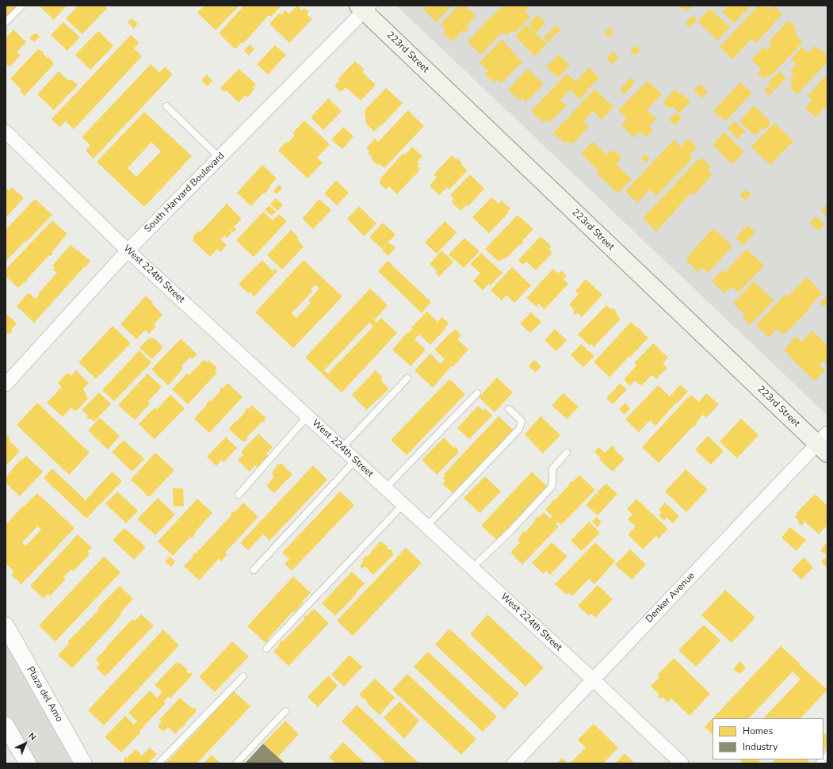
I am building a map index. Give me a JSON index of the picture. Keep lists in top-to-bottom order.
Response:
{
  "streets": {
    "main road": ["223rd Street"],
    "street": [
      "South Harvard Boulevard",
      "West 224th Street",
      "Denker Avenue",
      "Plaza del Amo"
    ]
  },
  "crossings": [
    ["223rd Street", "South Harvard Boulevard"],
    ["223rd Street", "Denker Avenue"],
    ["South Harvard Boulevard", "West 224th Street"],
    ["West 224th Street", "Denker Avenue"]
  ],
  "legend": ["Homes", "Industry"],
  "north": "top right"
}
